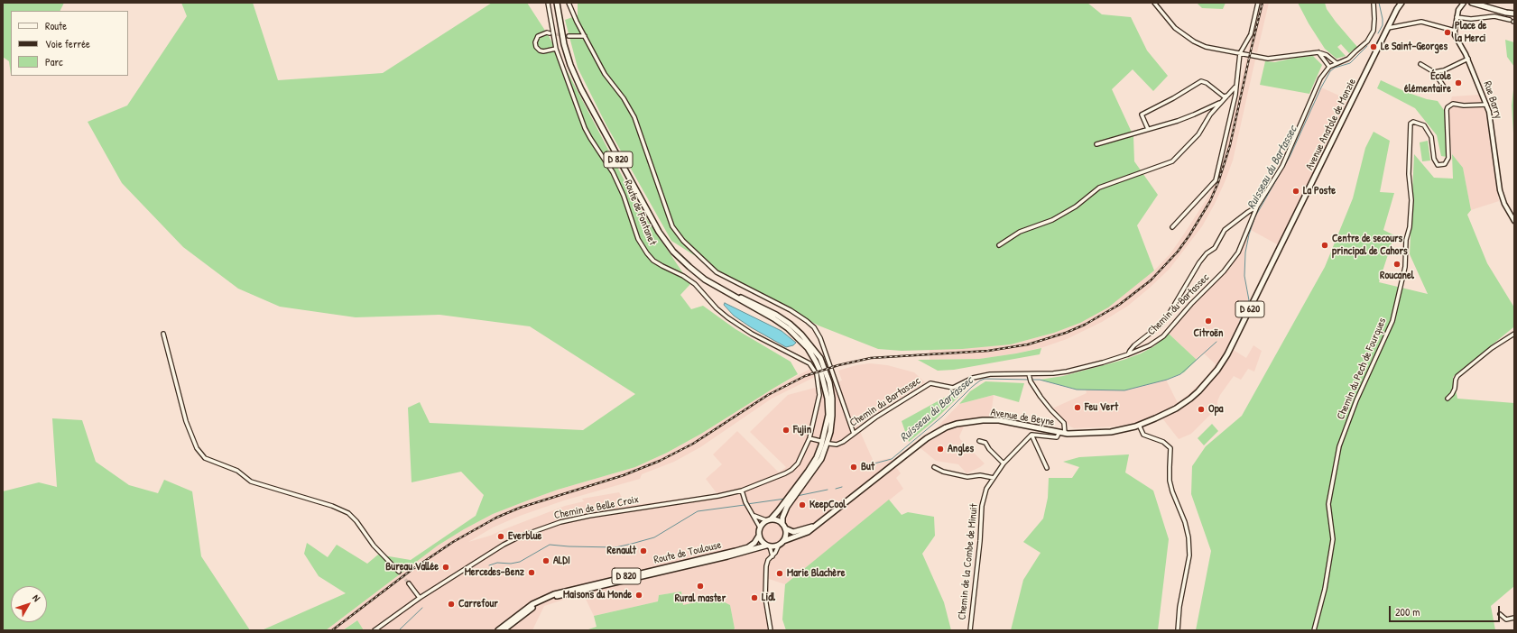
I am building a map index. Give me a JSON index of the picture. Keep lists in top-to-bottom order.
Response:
{
  "streets": {
    "main road": [
      "Avenue Anatole de Monzie",
      "D 820",
      "D 620",
      "Avenue de Beyne",
      "Route de Toulouse"
    ],
    "street": [
      "Rue Barry",
      "Route de Fontanet",
      "Chemin du Bartassec",
      "Chemin du Pech de Fourques",
      "Chemin de Belle Croix",
      "Chemin de la Combe de Minuit"
    ]
  },
  "crossings": [
    ["Rue Barry", "Chemin du Pech de Fourques"],
    ["Avenue Anatole de Monzie", "Avenue de Beyne"],
    ["D 820", "Avenue de Beyne"],
    ["D 820", "Route de Toulouse"],
    ["Route de Fontanet", "Chemin de Belle Croix"],
    ["Avenue de Beyne", "Route de Toulouse"]
  ],
  "water": ["Ruisseau du Bartassec"],
  "places": [
    "Place de la Merci",
    "Le Saint-Georges",
    "École élémentaire",
    "La Poste",
    "Centre de secours principal de Cahors",
    "Roucanel",
    "Citroën",
    "Feu Vert",
    "Opa",
    "Fujin",
    "Angles",
    "But",
    "KeepCool",
    "Everblue",
    "Renault",
    "ALDI",
    "Bureau Vallée",
    "Mercedes-Benz",
    "Marie Blachère",
    "Rural master",
    "Maisons du Monde",
    "Lidl",
    "Carrefour"
  ],
  "legend": ["Route", "Voie ferrée", "Parc"],
  "scale_bar": "200 m",
  "north": "top right"
}
